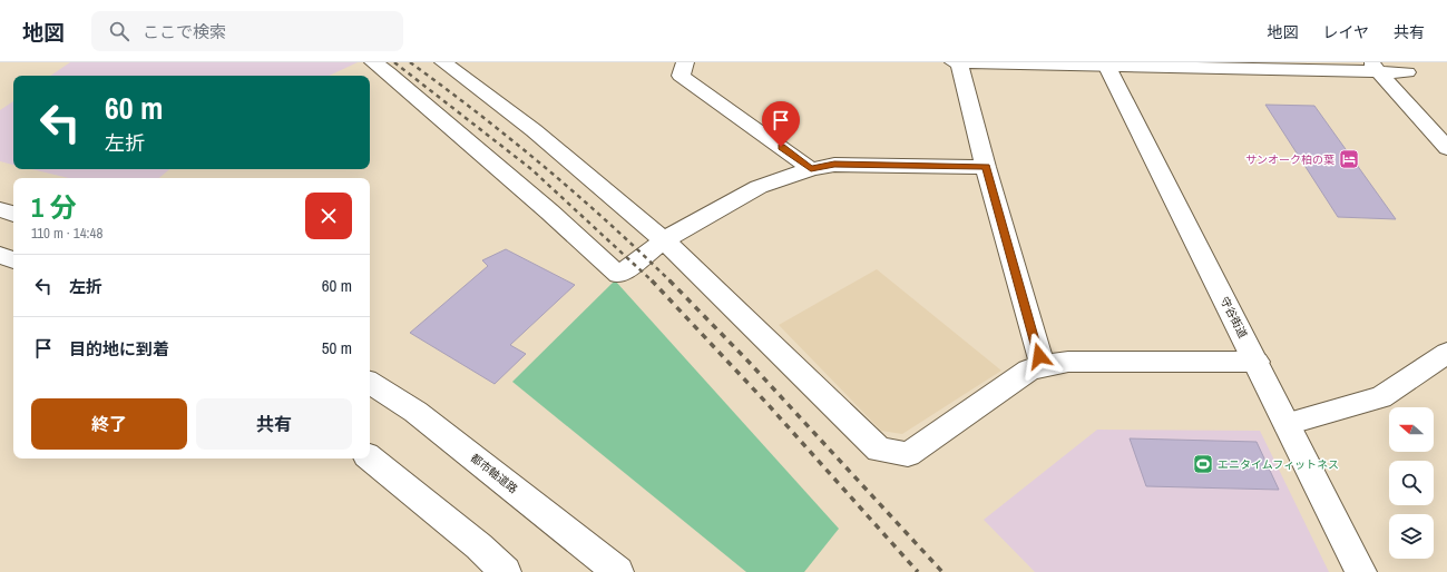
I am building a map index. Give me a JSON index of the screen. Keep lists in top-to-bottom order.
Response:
{
  "streets": {
    "street": ["守谷街道", "都市軸道路"]
  },
  "places": {
    "hotel": ["サンオーク柏の葉"],
    "sports": ["エニタイムフィットネス"]
  },
  "north": "left",
  "page": {
    "header": "地図",
    "search": "ここで検索",
    "nav": ["地図", "レイヤ", "共有"],
    "turn": ["60 m", "左折"],
    "heading": ["1 分", "110 m · 14:48"],
    "list": [
      {
        "name": "左折",
        "value": "60 m"
      },
      {
        "name": "目的地に到着",
        "value": "50 m"
      }
    ],
    "buttons": ["終了", "共有"]
  }
}
